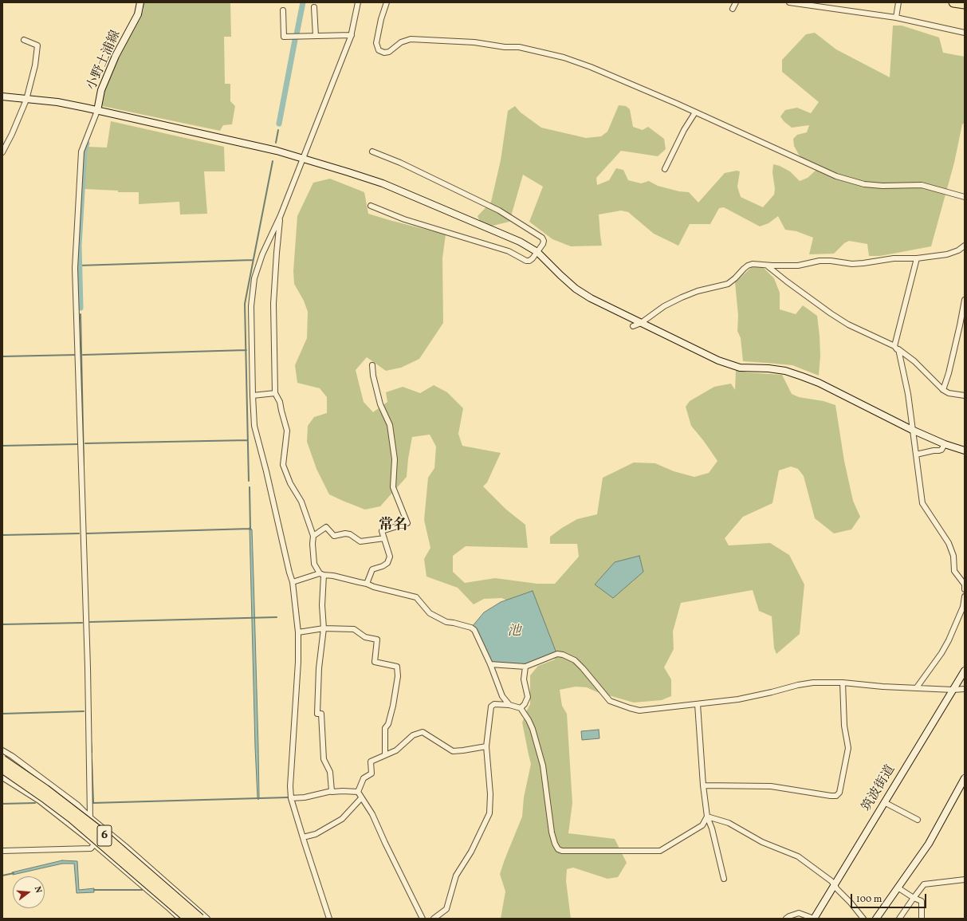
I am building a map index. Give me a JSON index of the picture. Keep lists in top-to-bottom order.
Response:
{
  "streets": {
    "highway": ["6"],
    "street": ["小野土浦線", "筑波街道"]
  },
  "districts": ["常名"],
  "water": ["池"],
  "scale_bar": "100 m",
  "north": "right"
}
